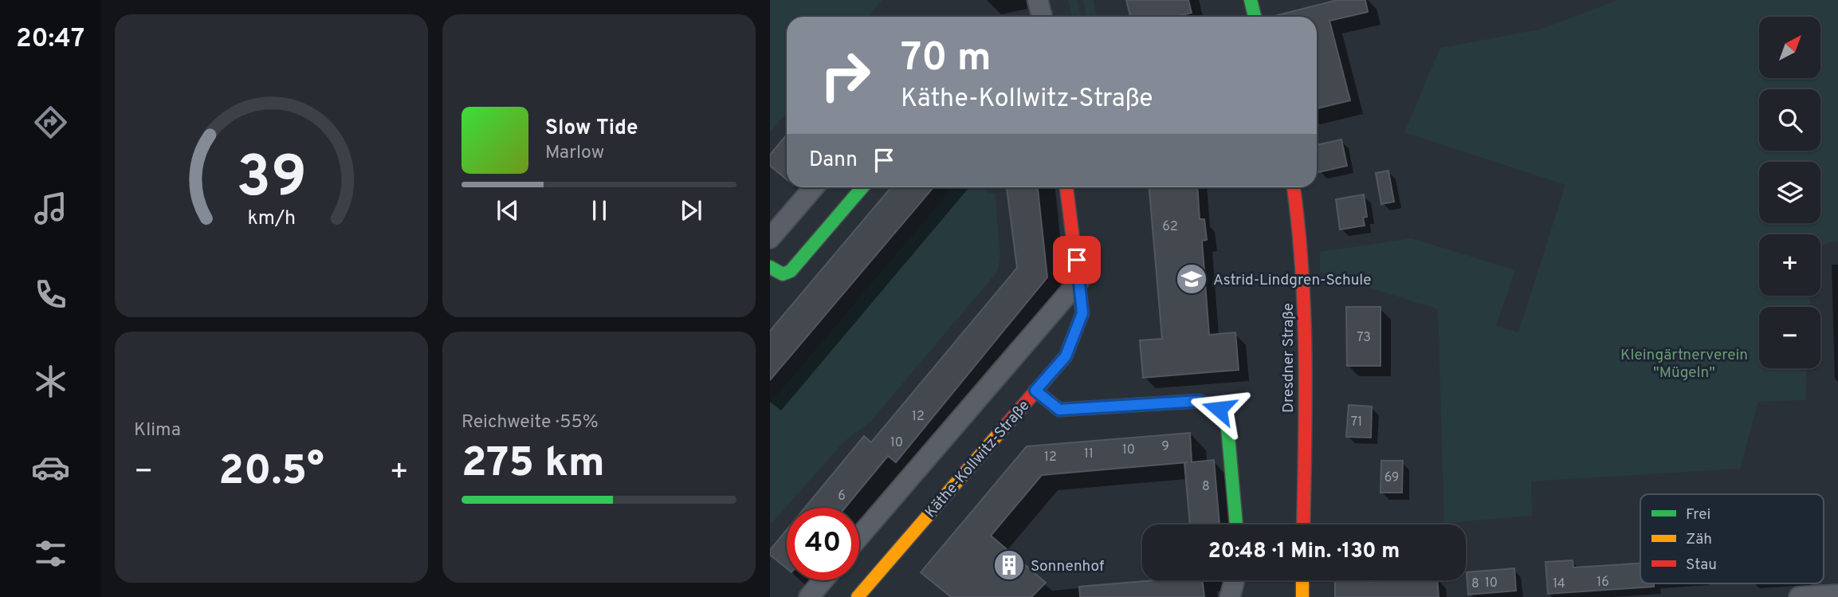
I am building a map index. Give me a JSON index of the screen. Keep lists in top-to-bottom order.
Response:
{
  "streets": {
    "street": ["Dresdner Straße", "Käthe-Kollwitz-Straße"]
  },
  "parks": ["Kleingärtnerverein \"Mügeln\""],
  "places": {
    "school or university": ["Astrid-Lindgren-Schule"],
    "building": ["Sonnenhof"]
  },
  "house_numbers": [
    "62",
    "73",
    "12",
    "71",
    "10",
    "9",
    "10",
    "11",
    "12",
    "69",
    "8",
    "6",
    "16",
    "10",
    "8",
    "14"
  ],
  "legend": ["Frei", "Zäh", "Stau"],
  "north": "top right",
  "page": {
    "tabs": "20:47",
    "map_buttons": ["+", "−"],
    "turn": ["70 m", "Käthe-Kollwitz-Straße"],
    "song": ["Slow Tide", "Marlow"],
    "then": "Dann",
    "tile": [
      "Klima",
      ["Reichweite · 55%", "275 km"]
    ],
    "heat": ["−", "20.5°", "+"],
    "limit": "40",
    "trip": "20:48 · 1 Min. · 130 m",
    "gauge": ["39", "km/h"]
  }
}
